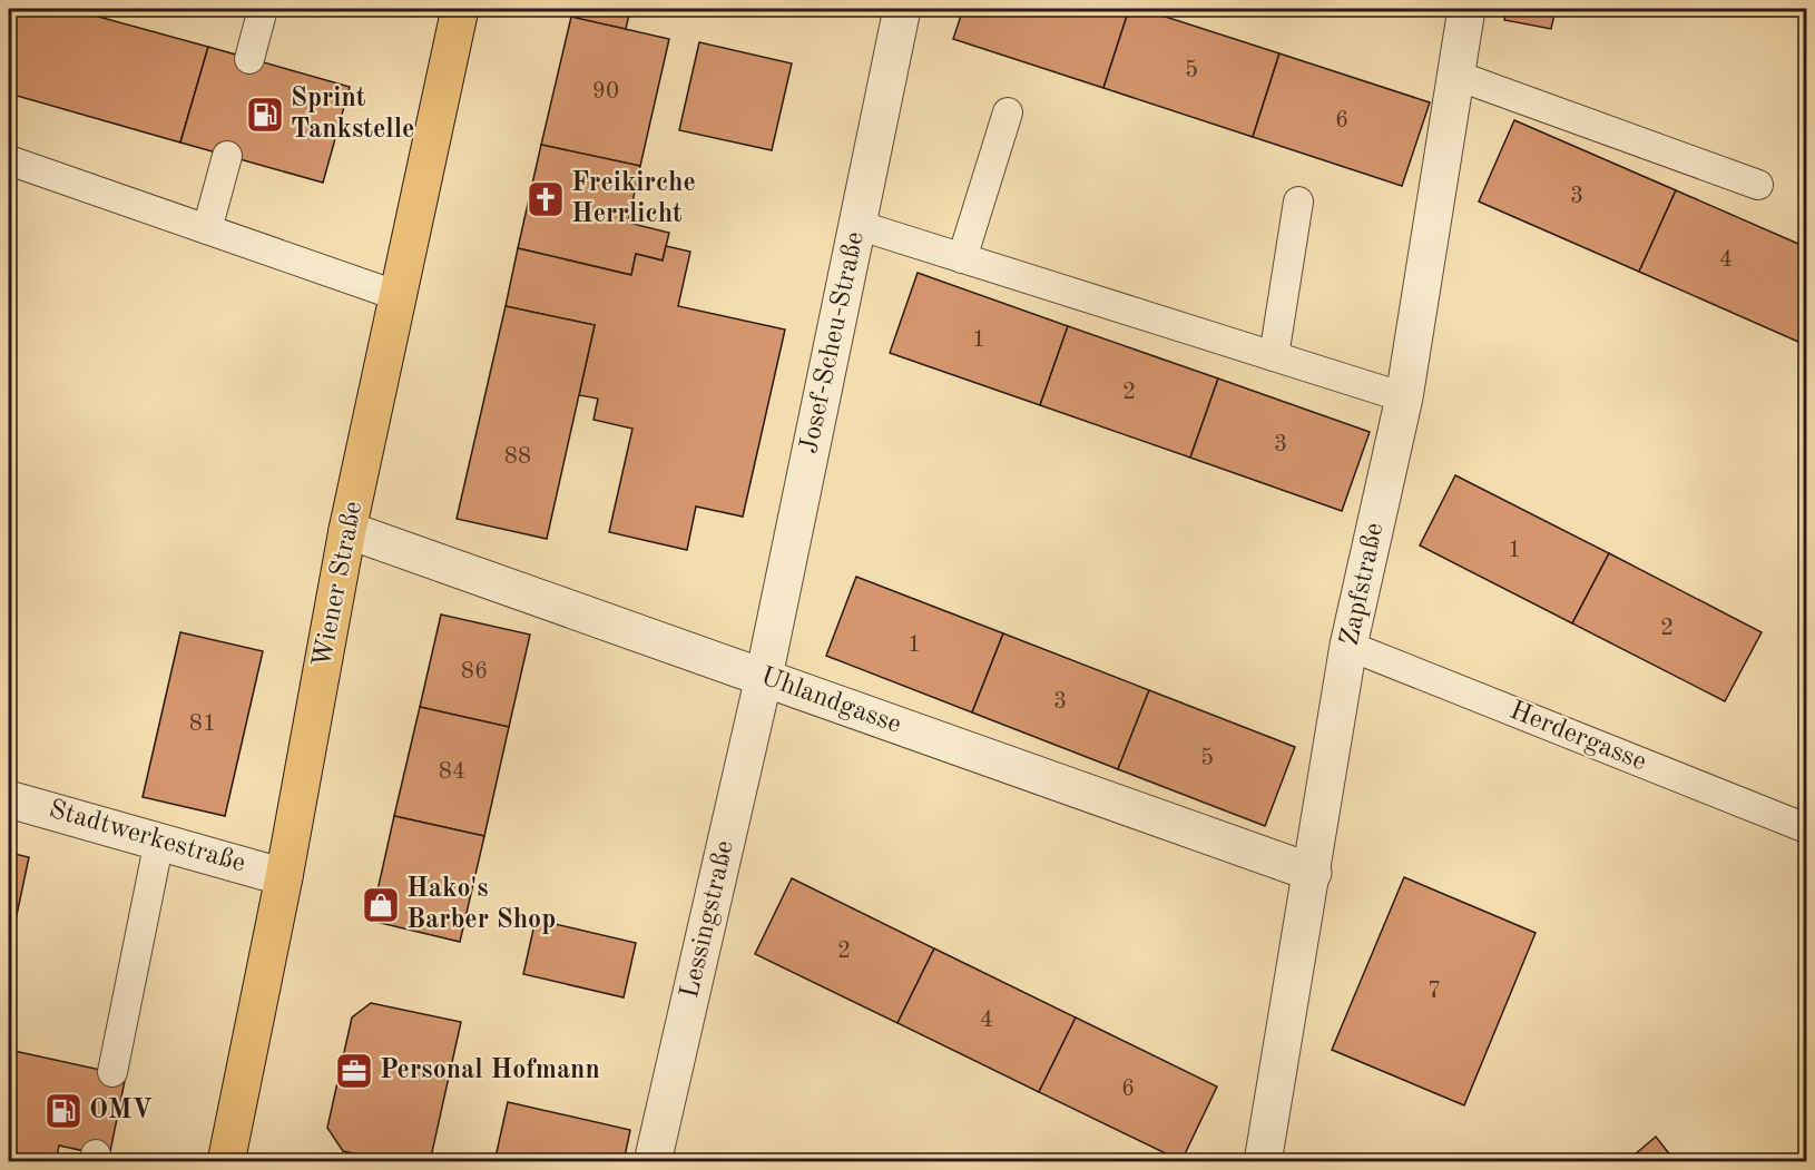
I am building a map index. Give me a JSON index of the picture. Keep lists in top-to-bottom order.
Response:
{
  "streets": {
    "main road": ["Wiener Straße"],
    "street": [
      "Josef-Scheu-Straße",
      "Zapfstraße",
      "Uhlandgasse",
      "Stadtwerkestraße",
      "Lessingstraße"
    ],
    "lane": ["Herdergasse"]
  },
  "crossings": [
    ["Josef-Scheu-Straße", "Uhlandgasse"],
    ["Josef-Scheu-Straße", "Lessingstraße"],
    ["Wiener Straße", "Uhlandgasse"],
    ["Wiener Straße", "Stadtwerkestraße"],
    ["Zapfstraße", "Uhlandgasse"],
    ["Zapfstraße", "Herdergasse"],
    ["Uhlandgasse", "Lessingstraße"]
  ],
  "places": {
    "fuel station": ["Sprint Tankstelle", "OMV"],
    "church": ["Freikirche Herrlicht"],
    "shop": ["Hako's Barber Shop"],
    "office": ["Personal Hofmann"]
  },
  "house_numbers": [
    "5",
    "90",
    "6",
    "3",
    "4",
    "1",
    "2",
    "3",
    "88",
    "1",
    "2",
    "1",
    "86",
    "3",
    "81",
    "5",
    "84",
    "2",
    "7",
    "4",
    "6"
  ]
}
